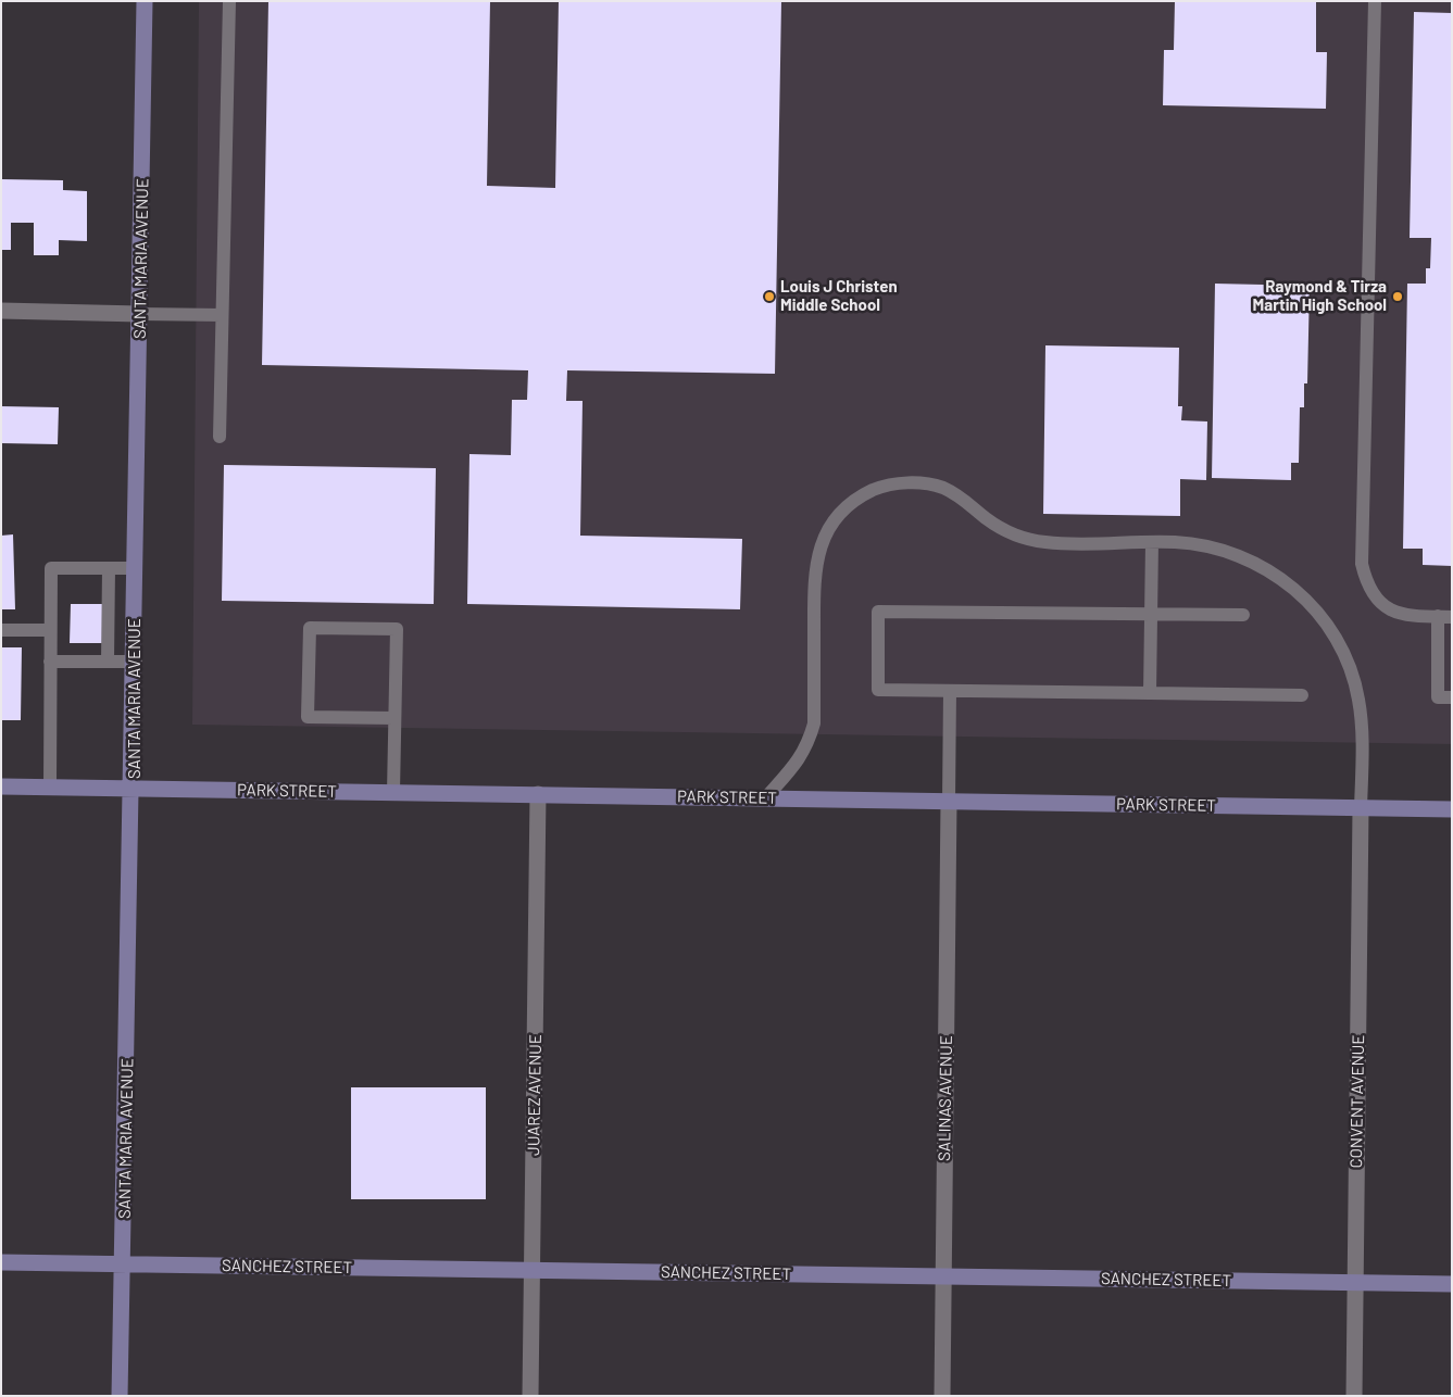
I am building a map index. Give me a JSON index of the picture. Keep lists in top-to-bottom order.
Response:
{
  "streets": {
    "main road": ["SANTA MARIA AVENUE", "PARK STREET", "SANCHEZ STREET"],
    "street": ["JUAREZ AVENUE", "SALINAS AVENUE", "CONVENT AVENUE"]
  },
  "crossings": [
    ["SANTA MARIA AVENUE", "PARK STREET"],
    ["SANTA MARIA AVENUE", "SANCHEZ STREET"],
    ["PARK STREET", "JUAREZ AVENUE"],
    ["PARK STREET", "SALINAS AVENUE"],
    ["PARK STREET", "CONVENT AVENUE"],
    ["JUAREZ AVENUE", "SANCHEZ STREET"],
    ["SALINAS AVENUE", "SANCHEZ STREET"],
    ["CONVENT AVENUE", "SANCHEZ STREET"]
  ],
  "places": ["Louis J Christen Middle School", "Raymond & Tirza Martin High School"]
}
